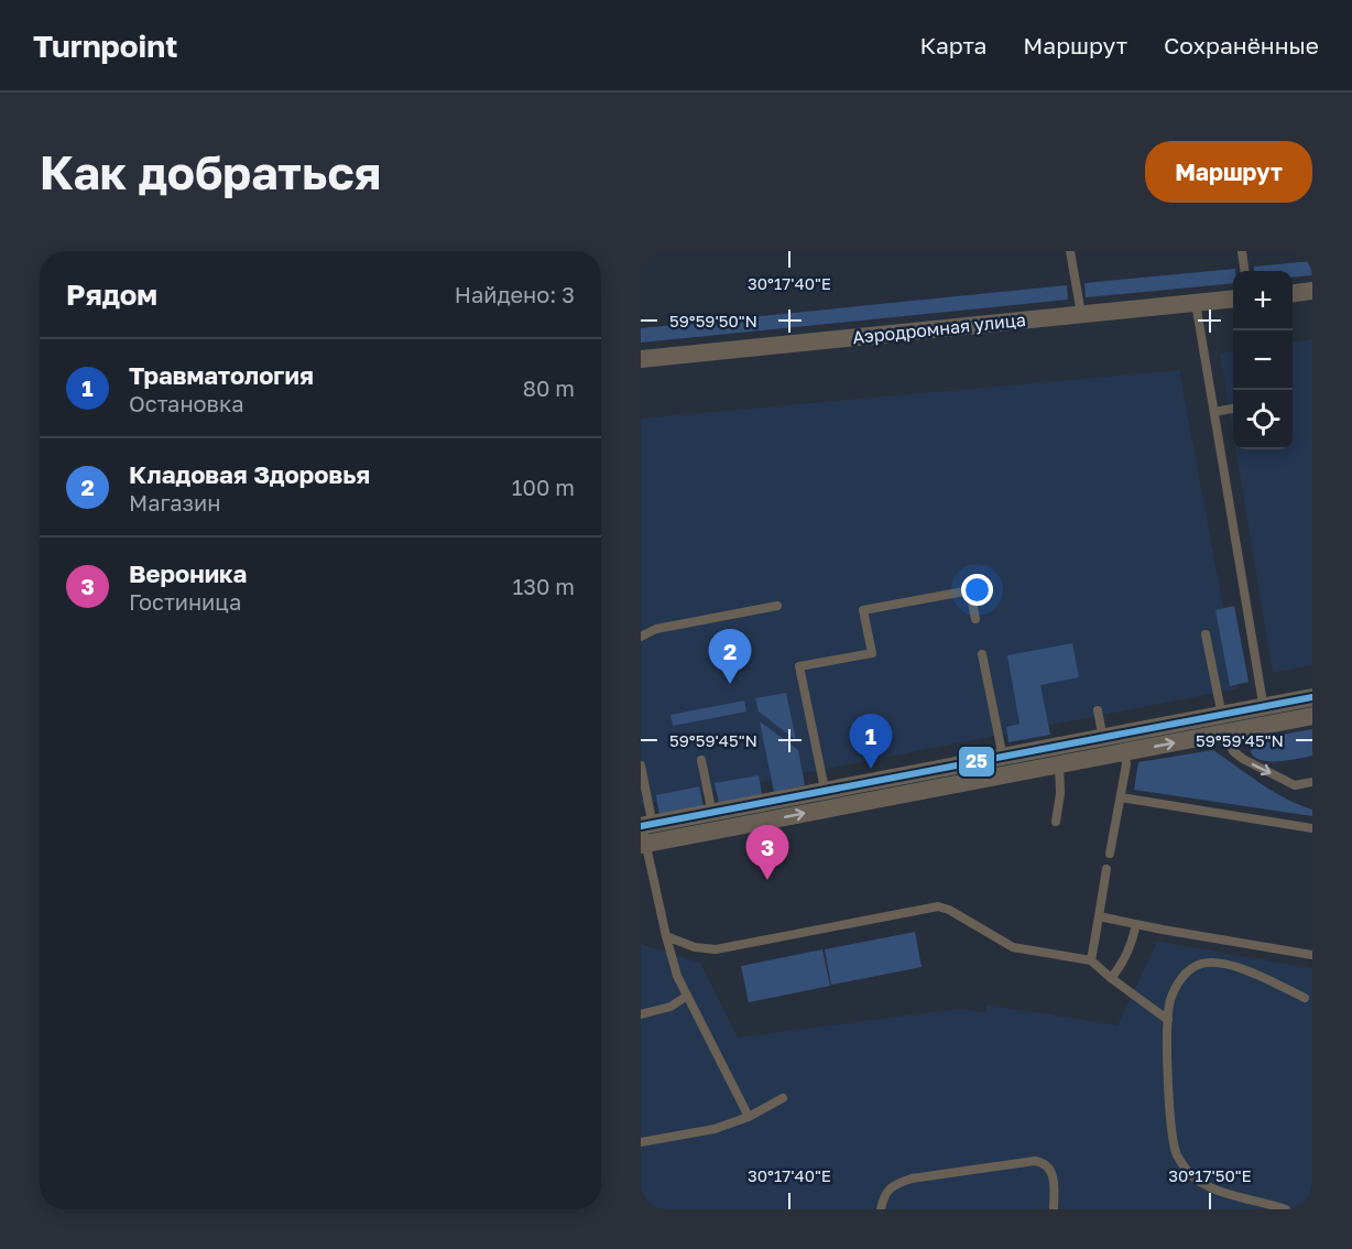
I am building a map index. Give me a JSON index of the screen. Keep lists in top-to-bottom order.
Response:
{
  "streets": {
    "street": ["Аэродромная улица"]
  },
  "lines": ["transit line 25"],
  "page": {
    "header": "Turnpoint",
    "nav": ["Карта", "Маршрут", "Сохранённые"],
    "buttons": "Маршрут",
    "title": "Как добраться",
    "heading": ["Рядом", "Найдено: 3"],
    "map_buttons": ["+", "−"],
    "list": [
      {
        "mark": "1",
        "name": "Травматология",
        "note": "Остановка",
        "value": "80 m"
      },
      {
        "mark": "2",
        "name": "Кладовая Здоровья",
        "note": "Магазин",
        "value": "100 m"
      },
      {
        "mark": "3",
        "name": "Вероника",
        "note": "Гостиница",
        "value": "130 m"
      }
    ],
    "pins": ["2", "1", "3"]
  },
  "coordinates": [
    "30°17'40\"E",
    "59°59'50\"N",
    "59°59'45\"N",
    "30°17'50\"E"
  ]
}
